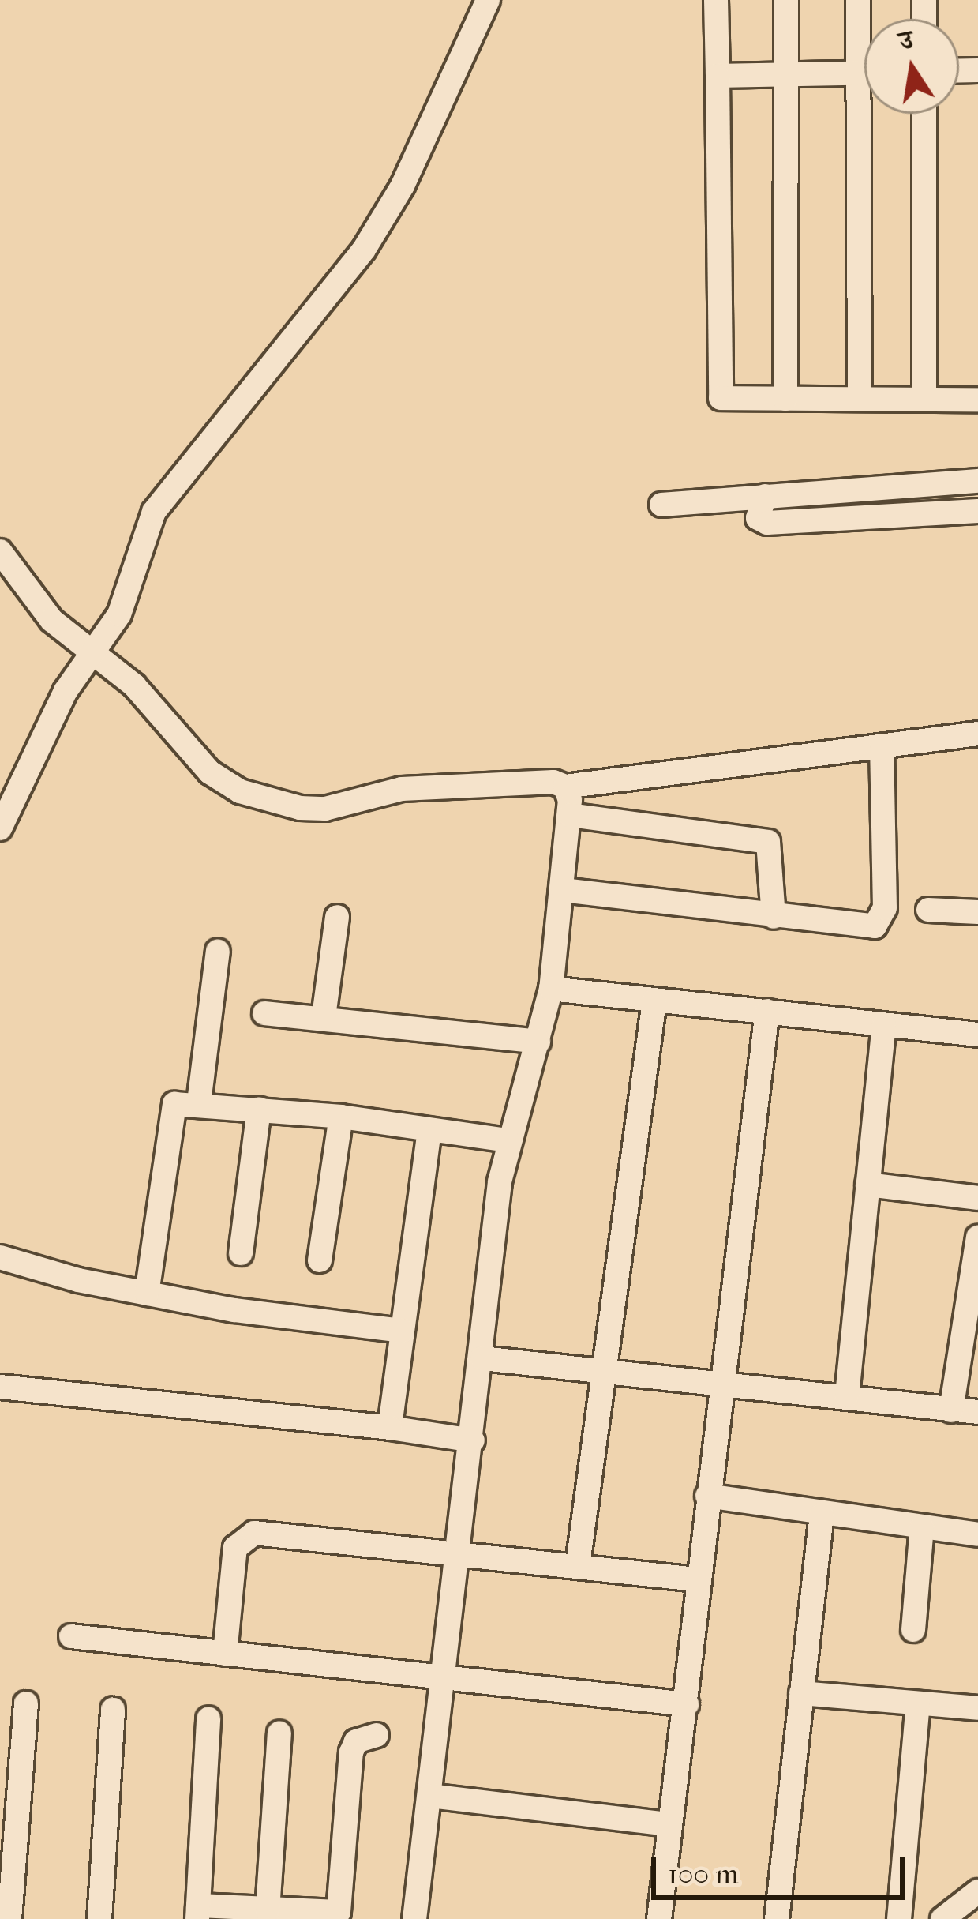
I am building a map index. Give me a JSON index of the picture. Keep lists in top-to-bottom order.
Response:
{
  "scale_bar": "100 m",
  "north": "top"
}
